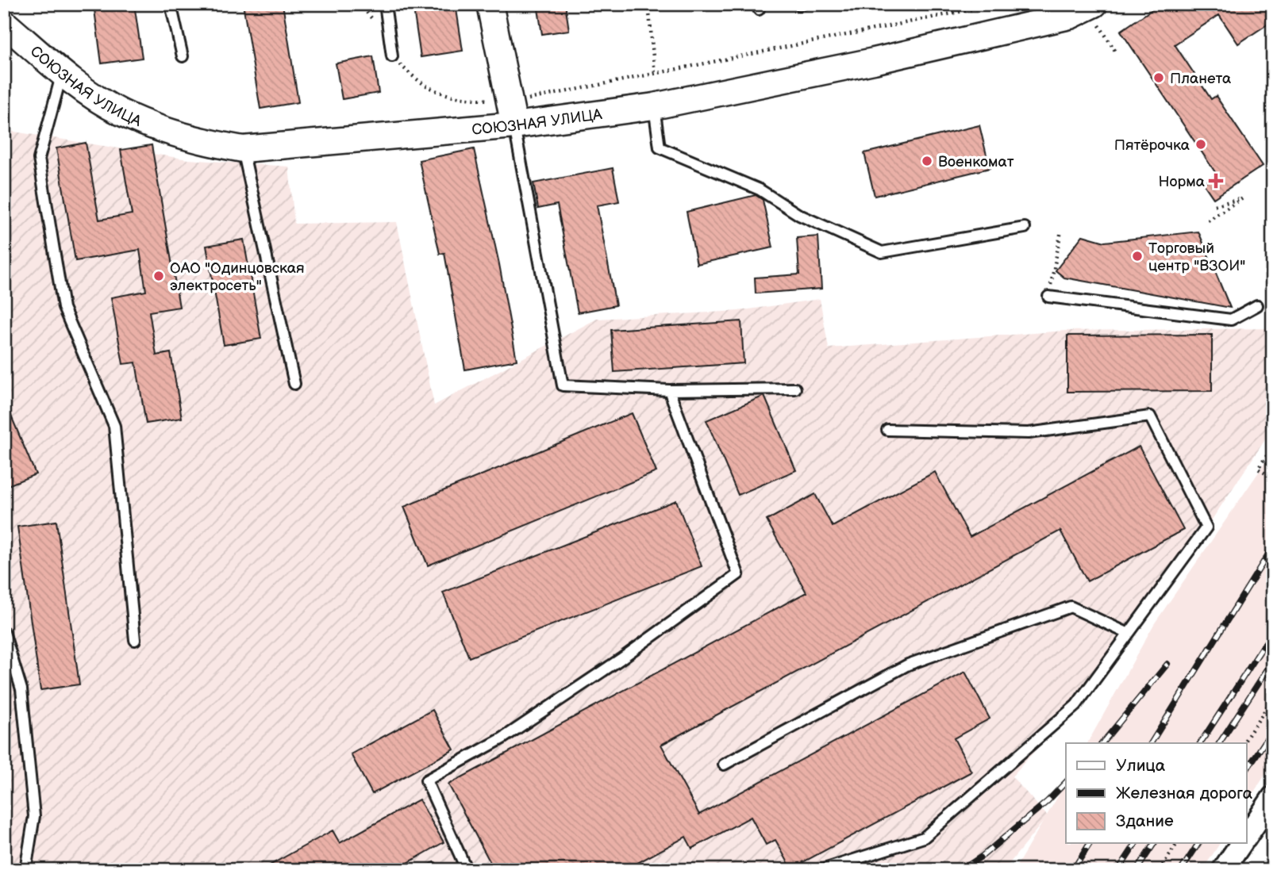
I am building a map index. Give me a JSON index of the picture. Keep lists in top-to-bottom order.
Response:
{
  "streets": {
    "street": ["СОЮЗНАЯ УЛИЦА"]
  },
  "places": {
    "other": [
      "Планета",
      "Пятёрочка",
      "Военкомат",
      "Торговый центр \"ВЗОИ\"",
      "ОАО \"Одинцовская электросеть\""
    ],
    "health": ["Норма"]
  },
  "legend": ["Улица", "Железная дорога", "Здание"]
}
